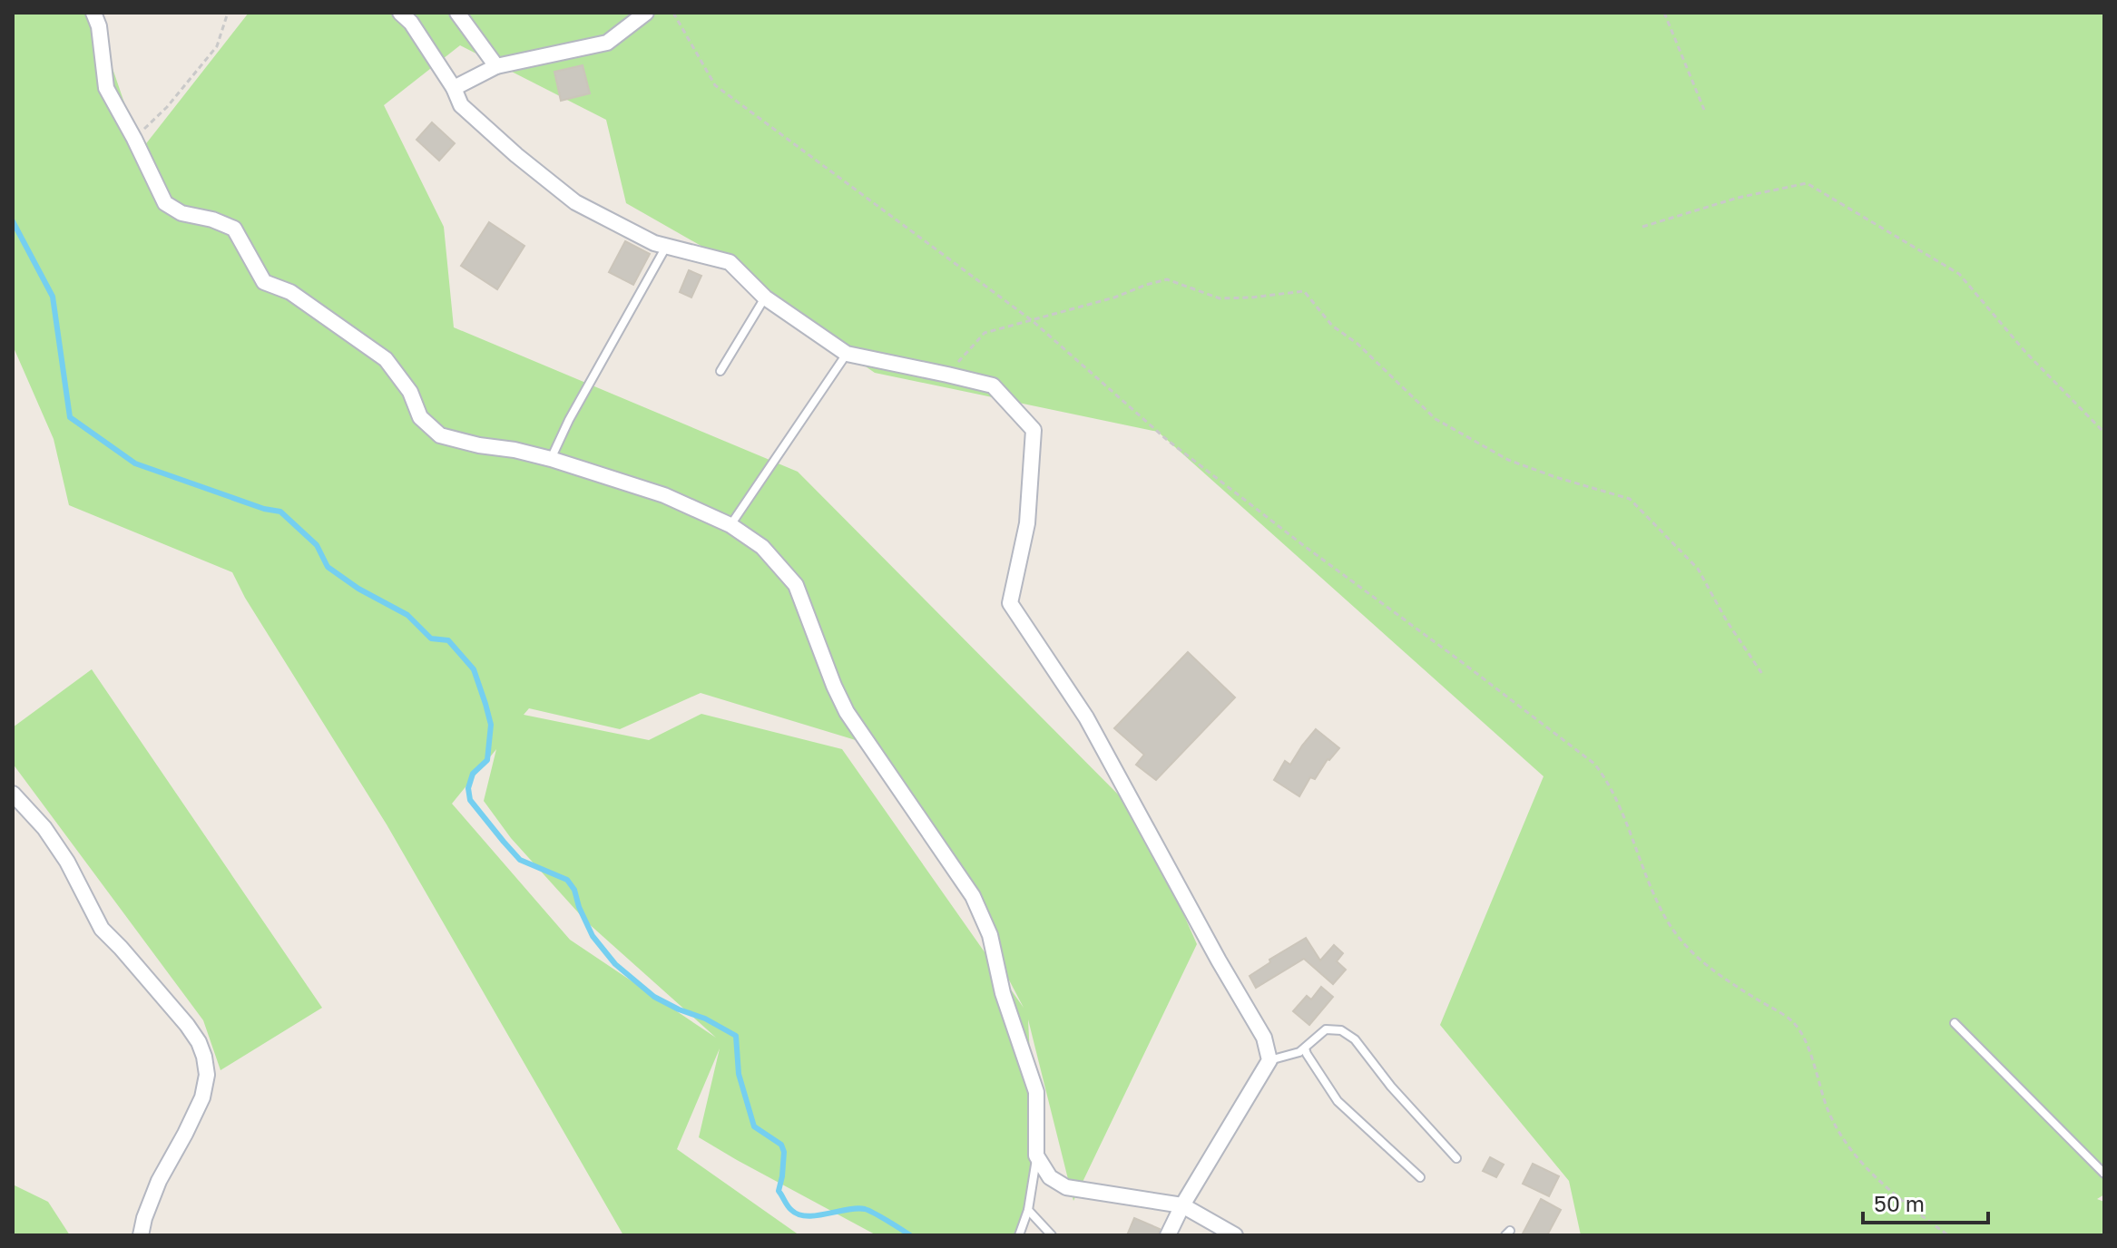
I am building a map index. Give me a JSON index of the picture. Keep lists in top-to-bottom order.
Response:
{
  "scale_bar": "50 m"
}
